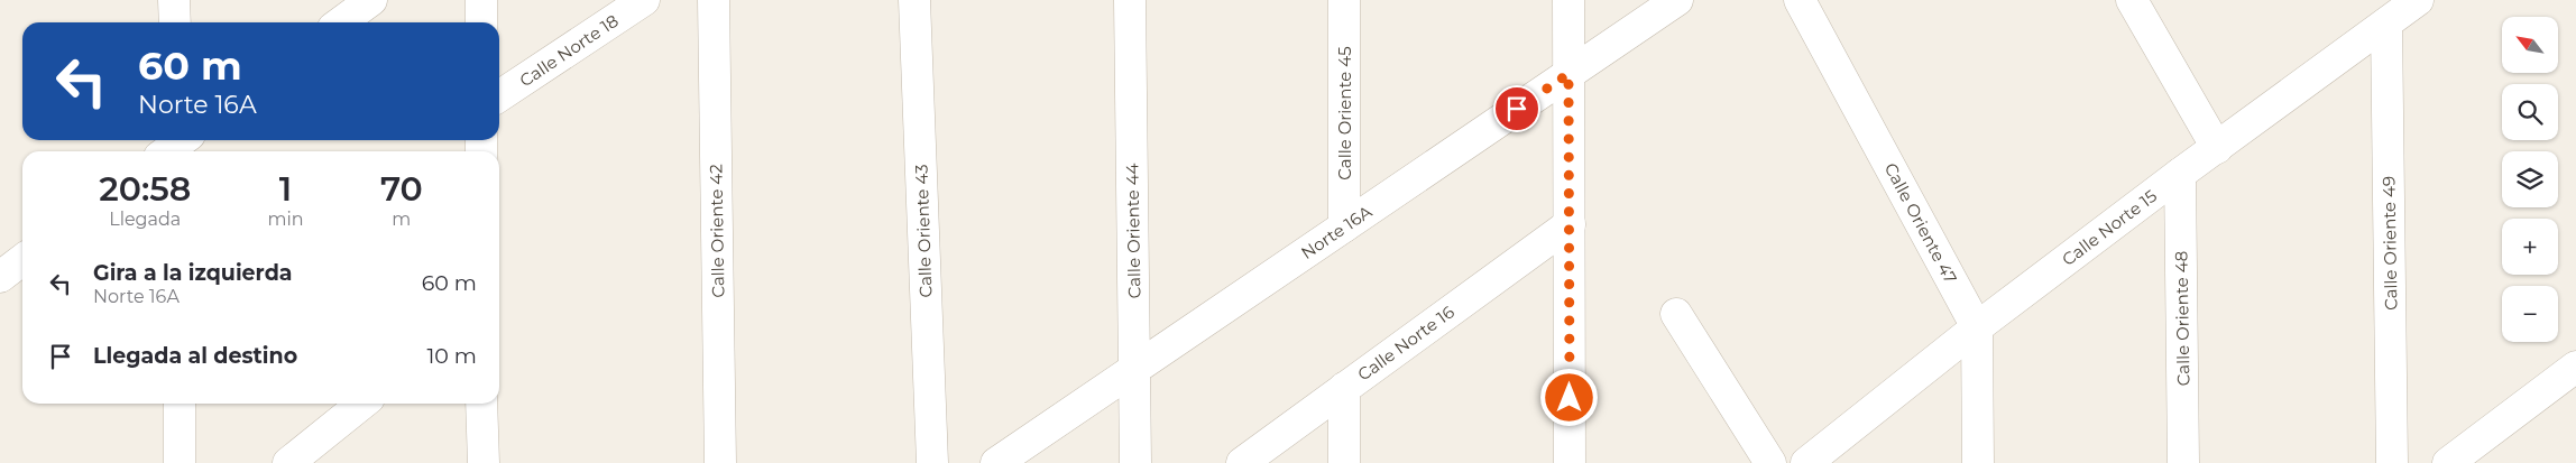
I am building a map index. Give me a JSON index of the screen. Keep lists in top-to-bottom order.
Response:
{
  "streets": {
    "street": [
      "Calle Norte 18",
      "Calle Oriente 45",
      "Calle Oriente 47",
      "Calle Norte 15",
      "Calle Oriente 42",
      "Calle Oriente 43",
      "Calle Oriente 44",
      "Norte 16A",
      "Calle Oriente 49",
      "Calle Oriente 48",
      "Calle Norte 16"
    ]
  },
  "crossings": [
    ["Calle Oriente 45", "Norte 16A"],
    ["Calle Oriente 47", "Calle Norte 15"],
    ["Calle Norte 15", "Calle Oriente 49"],
    ["Calle Norte 15", "Calle Oriente 48"],
    ["Calle Oriente 44", "Norte 16A"]
  ],
  "north": "top left",
  "page": {
    "map_buttons": ["+", "−"],
    "turn": ["60 m", "Norte 16A"],
    "eta": [
      "20:58",
      "Llegada",
      "1",
      "min",
      "70",
      "m"
    ],
    "list": [
      {
        "name": "Gira a la izquierda",
        "note": "Norte 16A",
        "value": "60 m"
      },
      {
        "name": "Llegada al destino",
        "value": "10 m"
      }
    ]
  }
}
